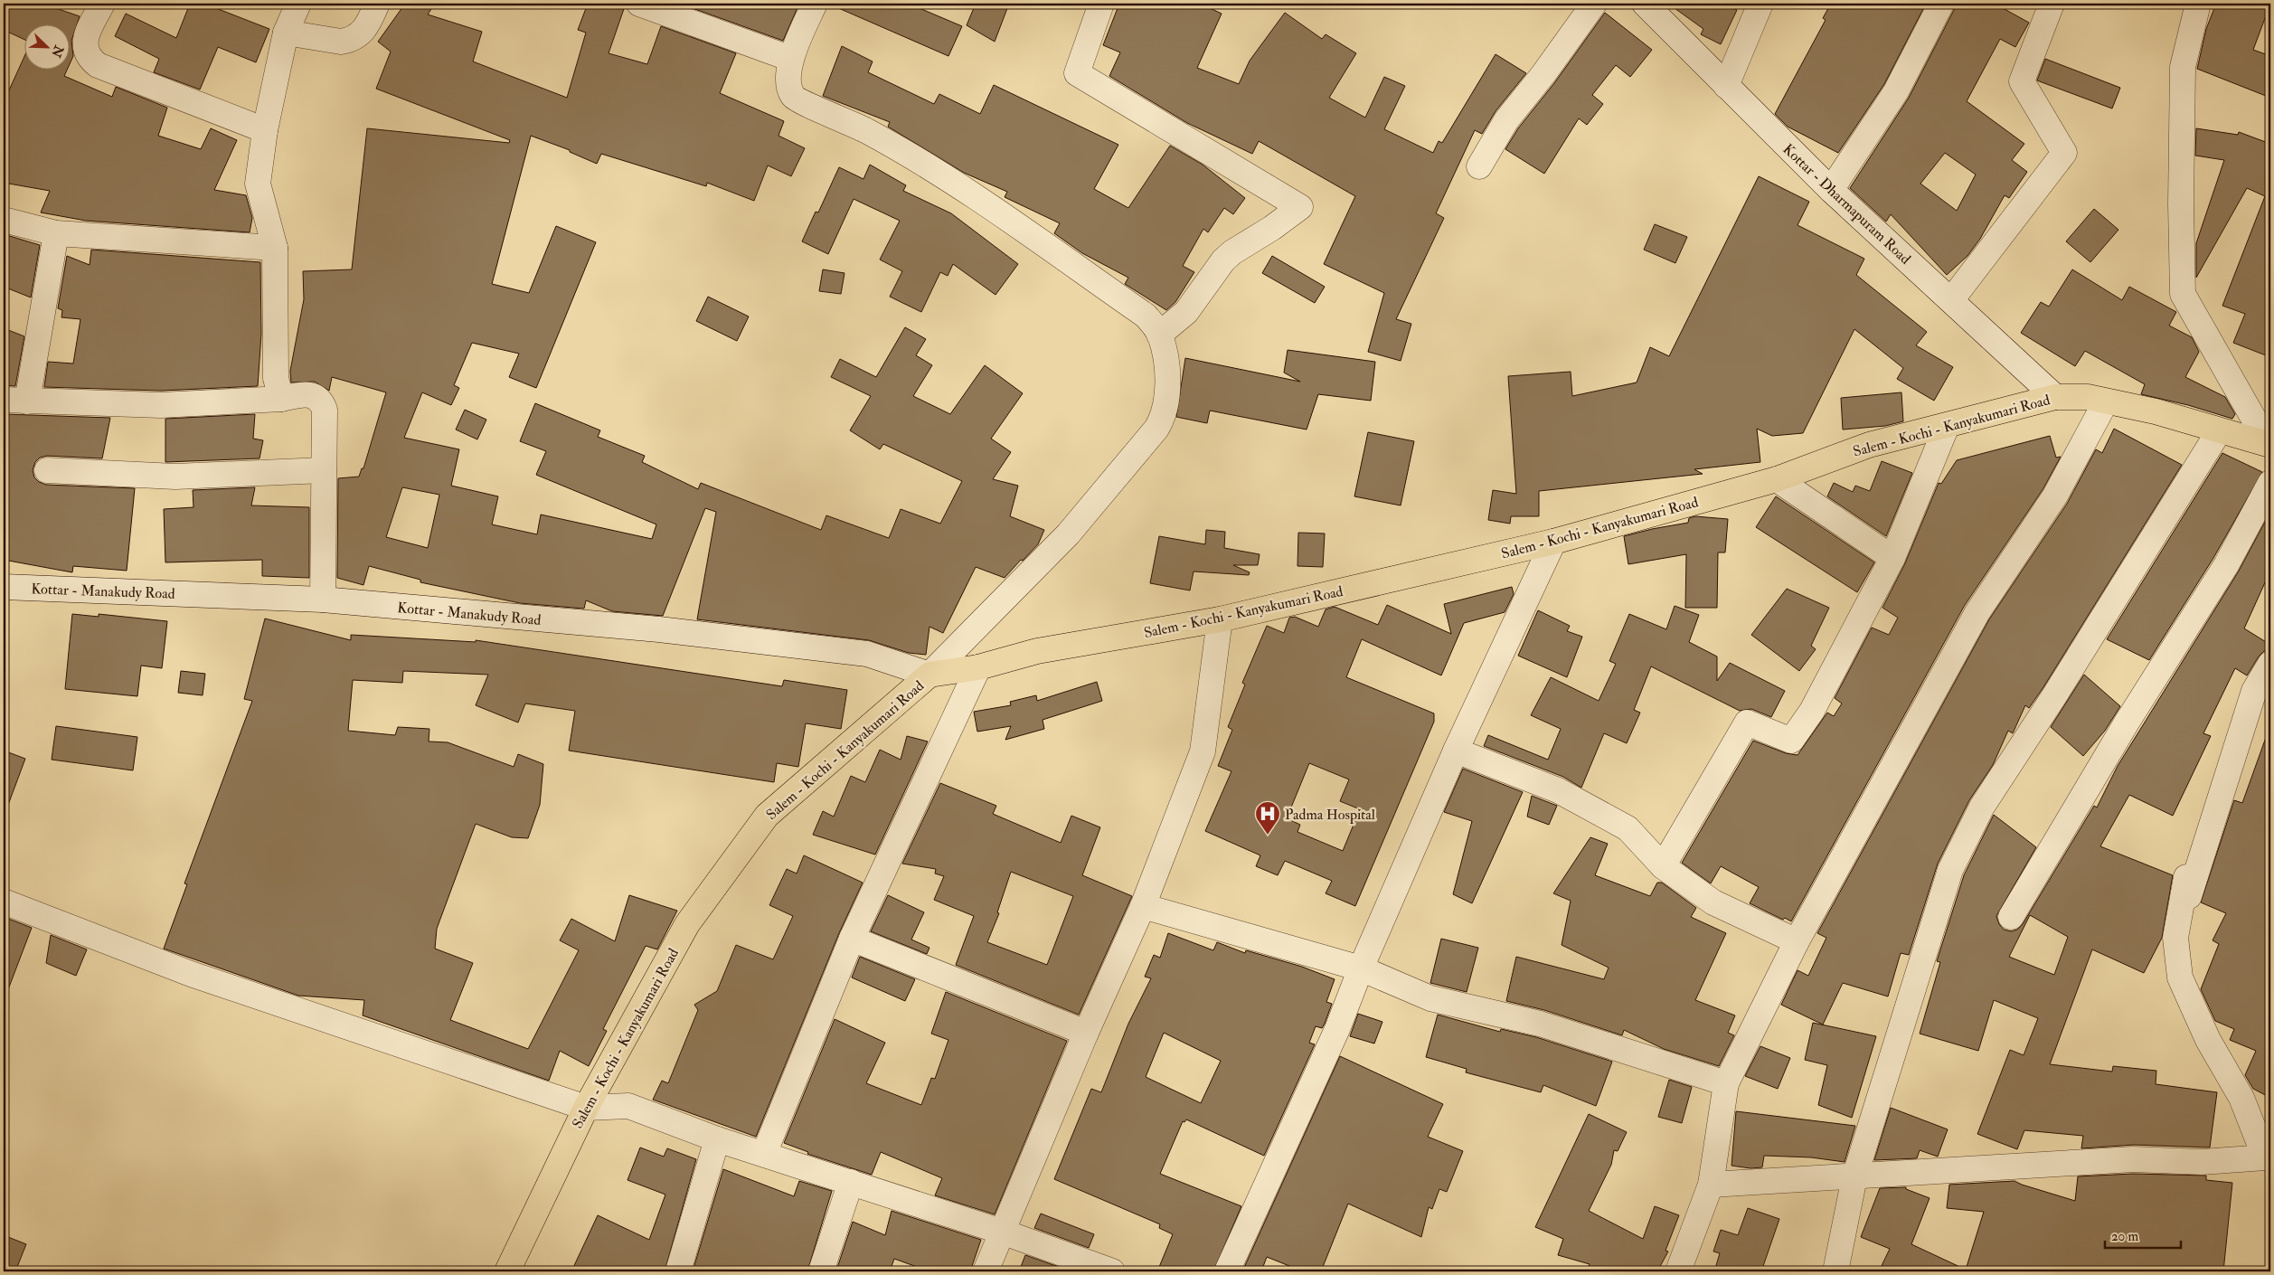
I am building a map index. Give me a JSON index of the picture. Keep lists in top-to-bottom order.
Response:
{
  "streets": {
    "highway": ["Salem - Kochi - Kanyakumari Road"],
    "street": ["Kottar - Dharmapuram Road", "Kottar - Manakudy Road"]
  },
  "crossings": [
    ["Kottar - Dharmapuram Road", "Salem - Kochi - Kanyakumari Road"],
    ["Salem - Kochi - Kanyakumari Road", "Kottar - Manakudy Road"]
  ],
  "places": {
    "hospital": ["Padma Hospital"]
  },
  "scale_bar": "20 m",
  "north": "bottom right"
}
